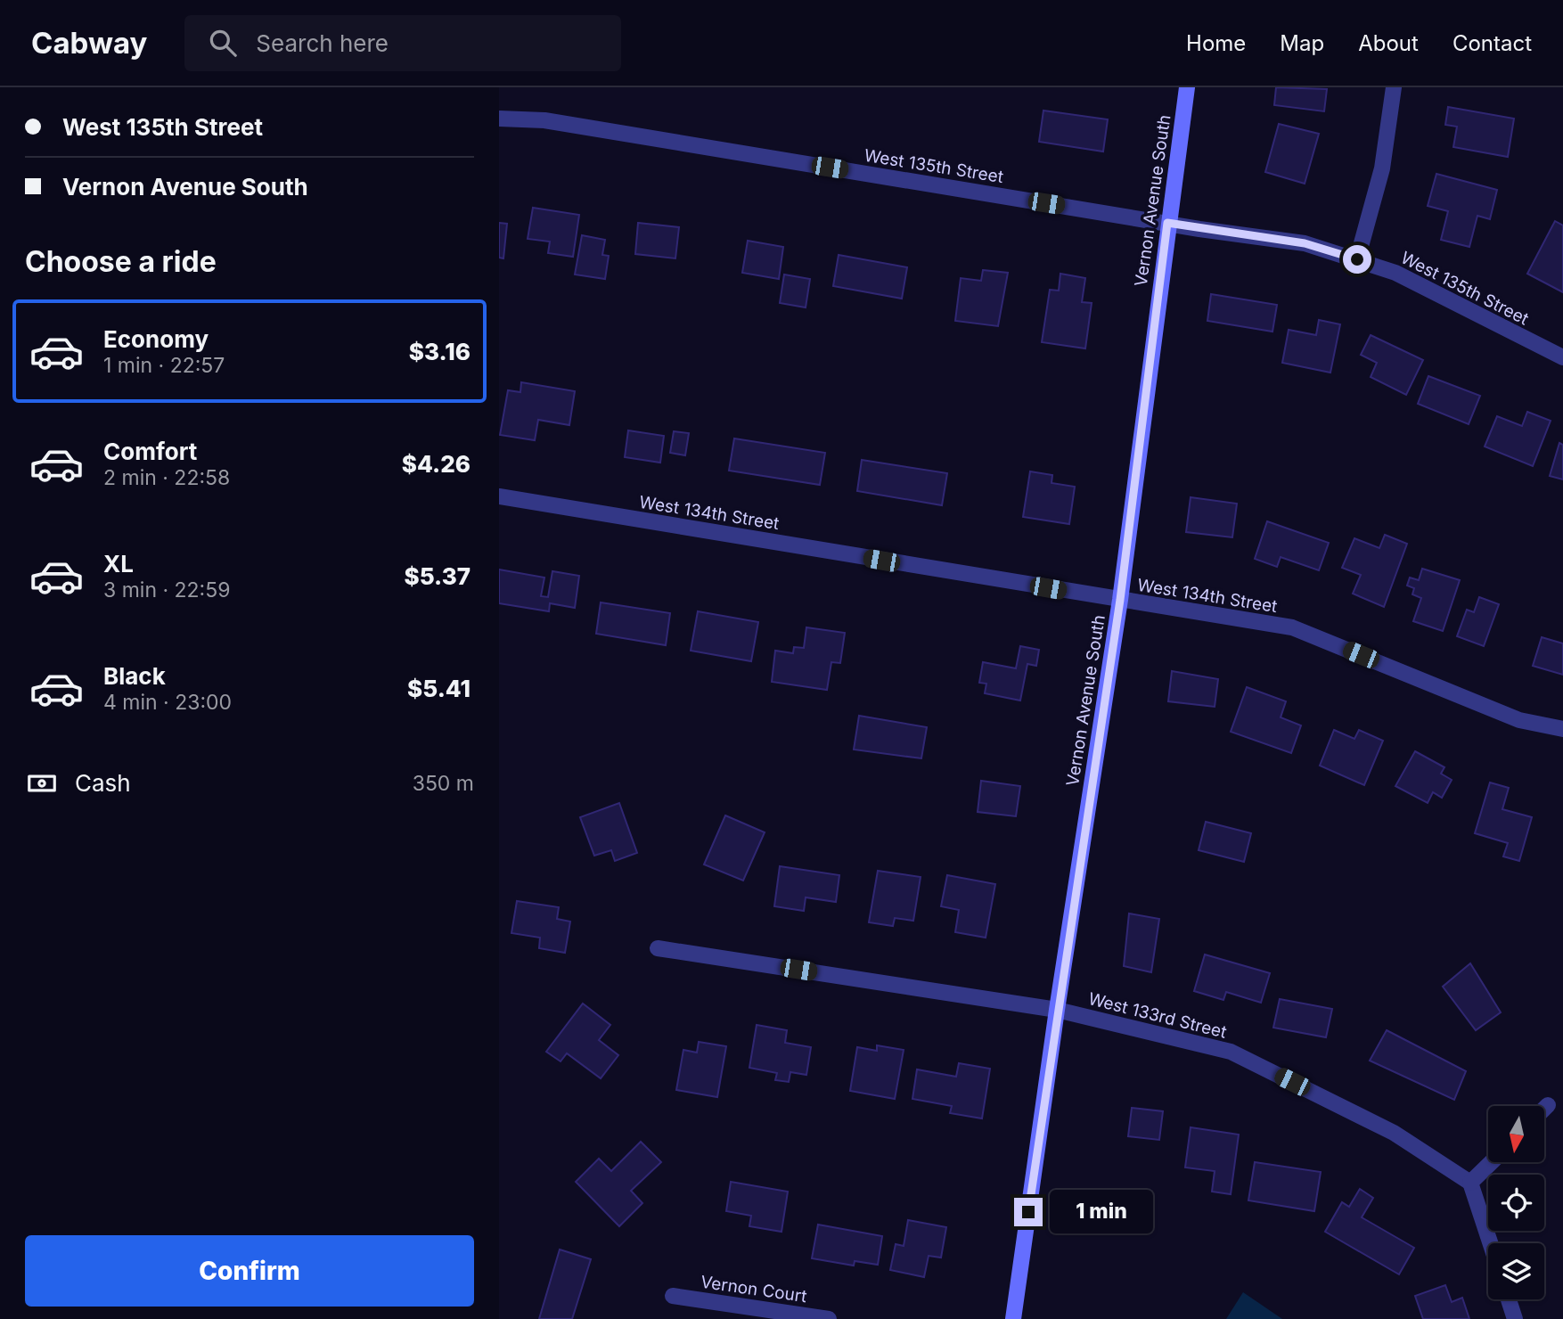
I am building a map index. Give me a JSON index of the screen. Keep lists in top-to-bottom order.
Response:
{
  "streets": {
    "street": [
      "West 135th Street",
      "Vernon Avenue South",
      "West 134th Street",
      "West 133rd Street",
      "Vernon Court"
    ]
  },
  "crossings": [
    ["West 135th Street", "Vernon Avenue South"],
    ["Vernon Avenue South", "West 134th Street"],
    ["Vernon Avenue South", "West 133rd Street"]
  ],
  "north": "bottom",
  "page": {
    "header": "Cabway",
    "search": "Search here",
    "nav": [
      "Home",
      "Map",
      "About",
      "Contact"
    ],
    "banner": ["West 135th Street", "Vernon Avenue South"],
    "heading": "Choose a ride",
    "list": [
      {
        "name": "Economy",
        "note": "1 min · 22:57",
        "value": "$3.16"
      },
      {
        "name": "Comfort",
        "note": "2 min · 22:58",
        "value": "$4.26"
      },
      {
        "name": "XL",
        "note": "3 min · 22:59",
        "value": "$5.37"
      },
      {
        "name": "Black",
        "note": "4 min · 23:00",
        "value": "$5.41"
      }
    ],
    "pay": ["Cash", "350 m"],
    "bubble": "1 min",
    "buttons": "Confirm"
  }
}
